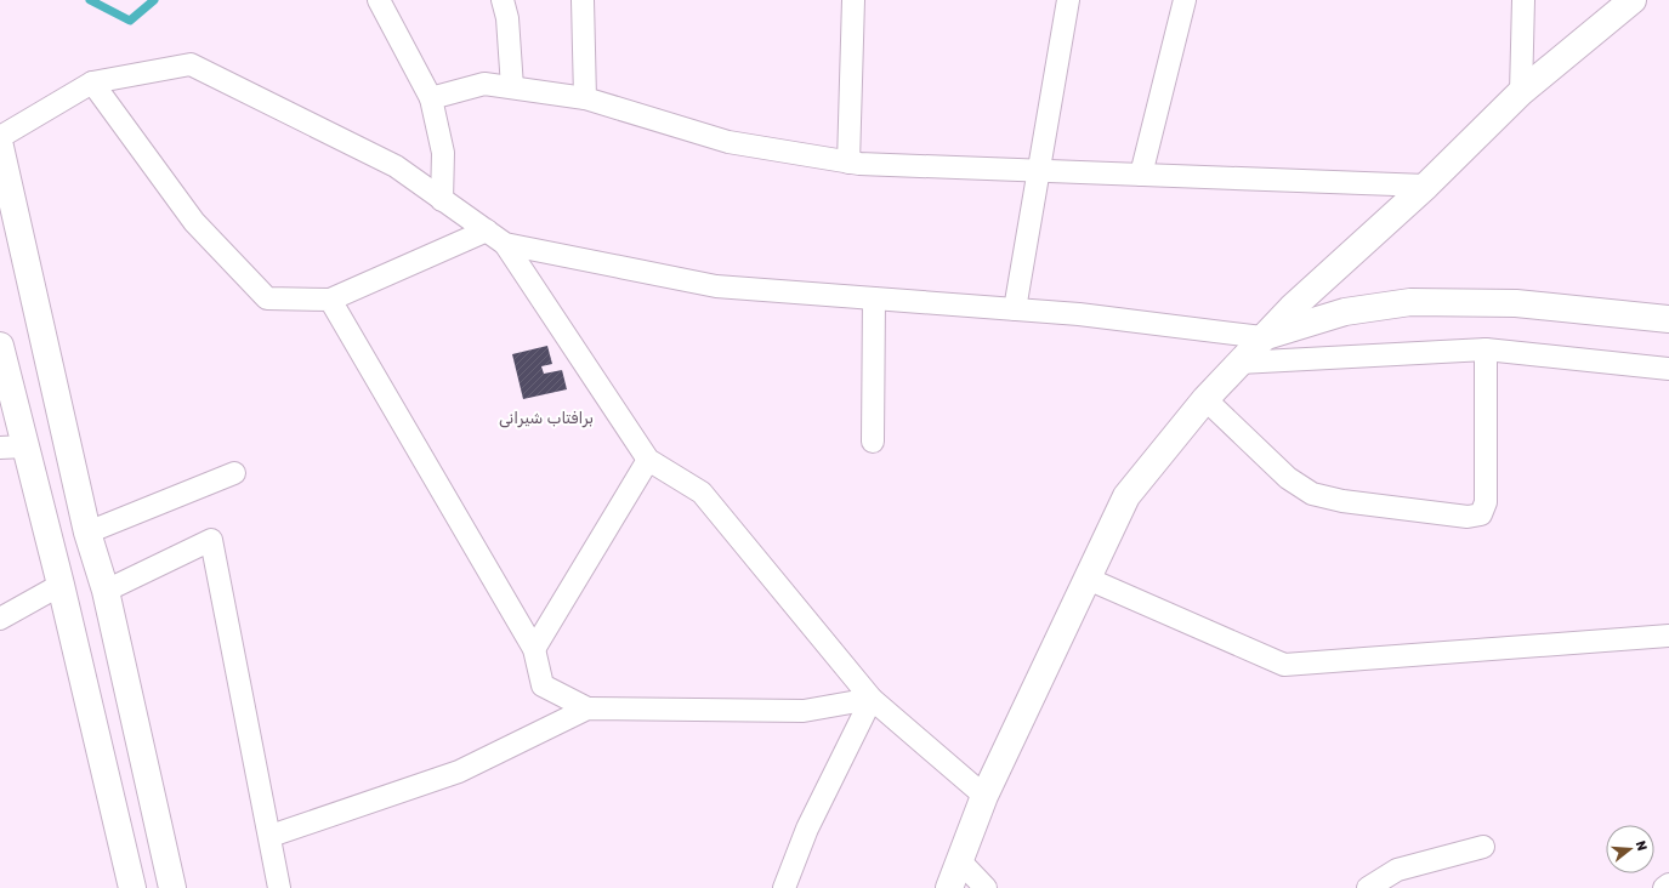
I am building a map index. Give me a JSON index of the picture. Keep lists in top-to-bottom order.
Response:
{
  "districts": ["برافتاب شیرانی"],
  "north": "right"
}
